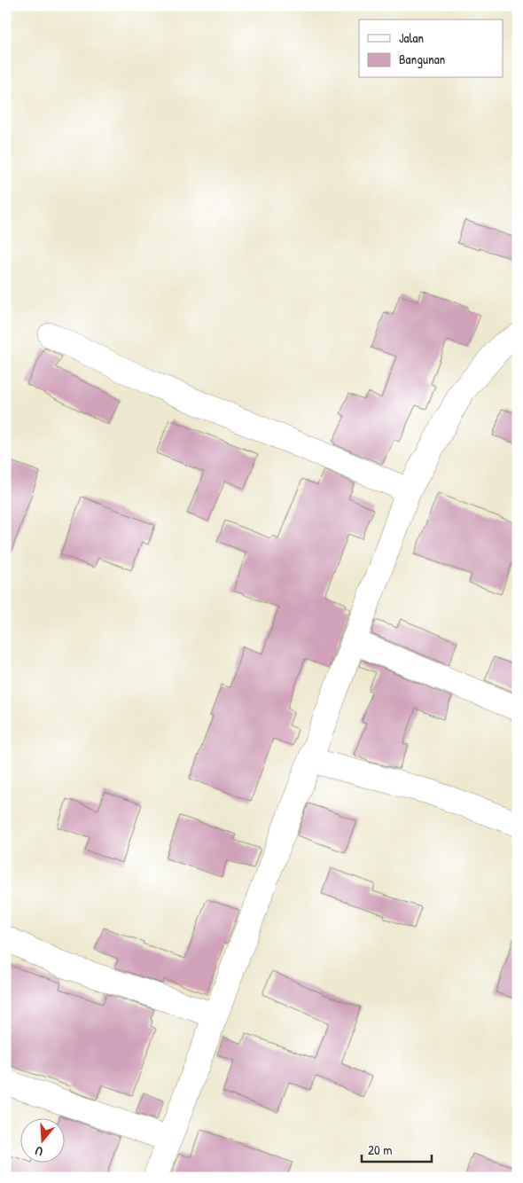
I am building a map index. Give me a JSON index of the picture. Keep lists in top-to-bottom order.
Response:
{
  "legend": ["Jalan", "Bangunan"],
  "scale_bar": "20 m",
  "north": "bottom"
}
